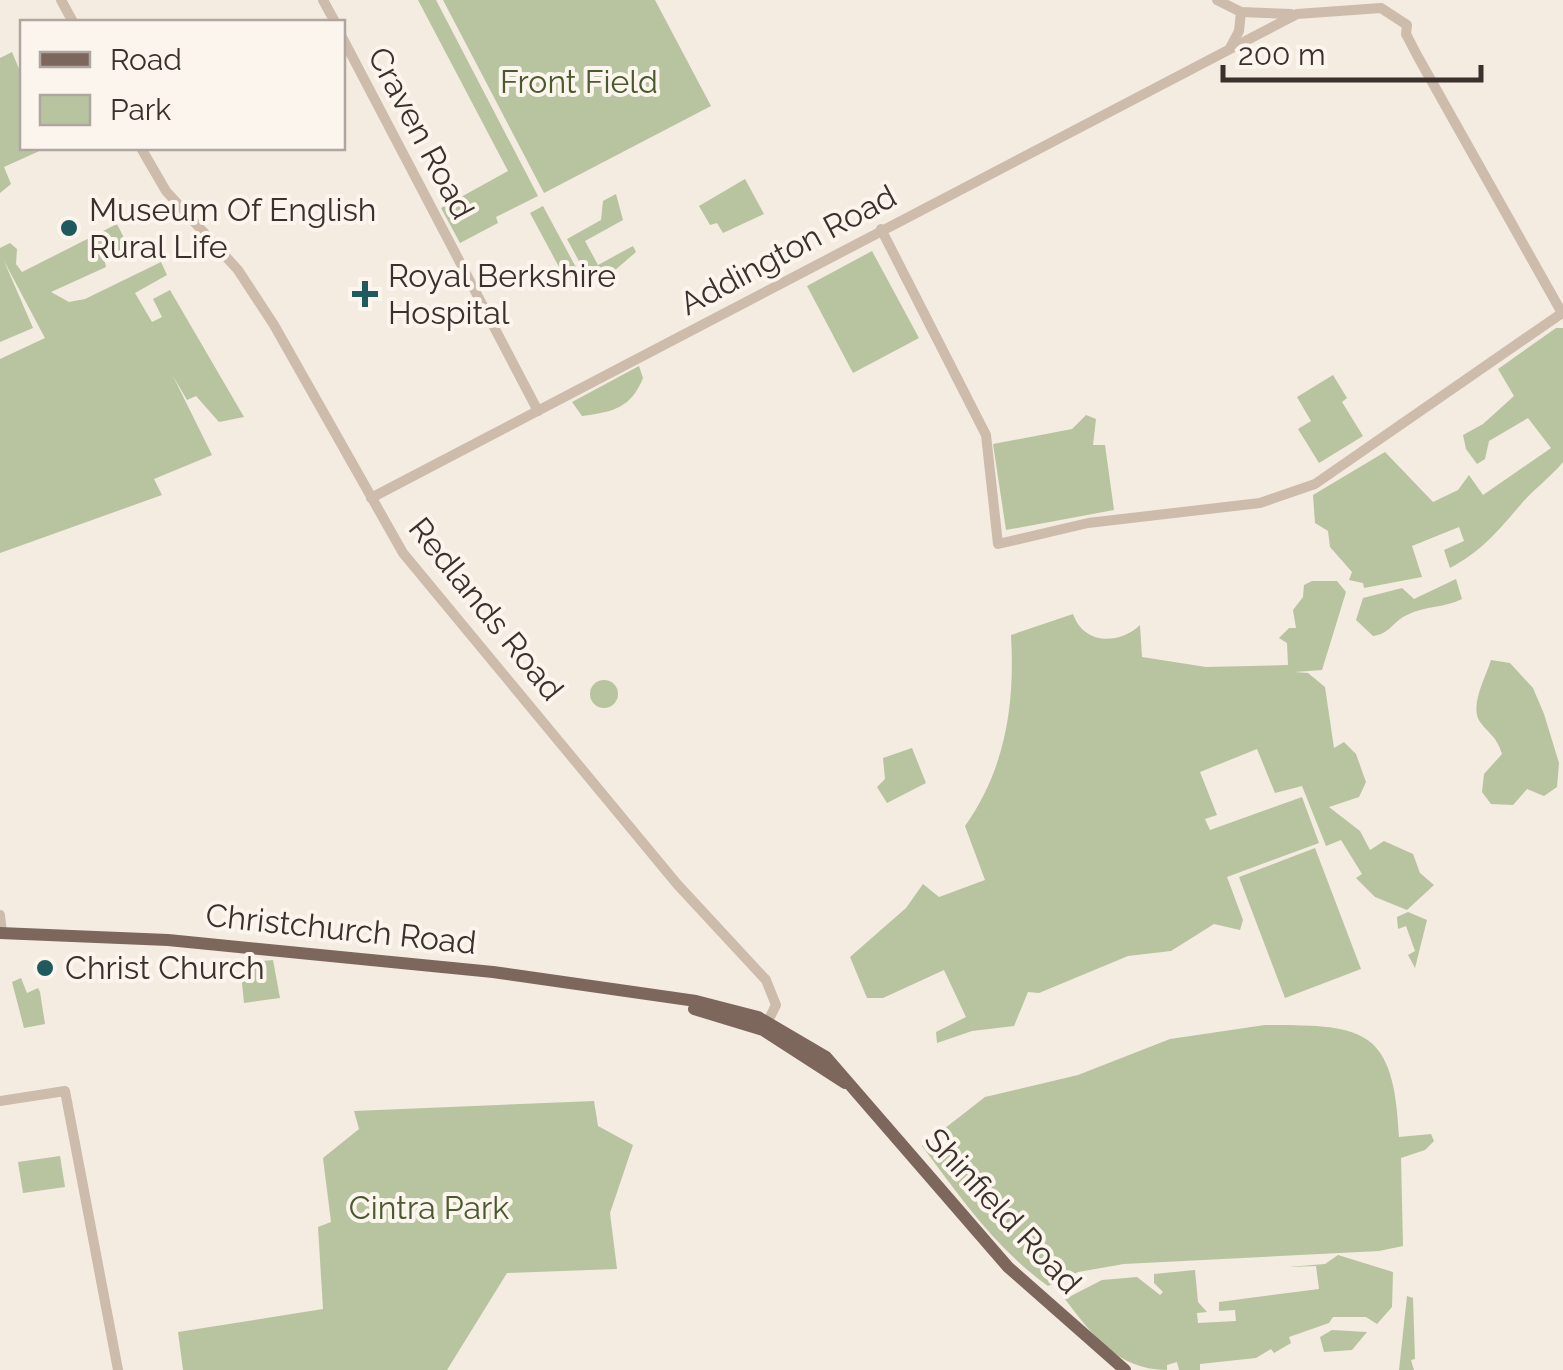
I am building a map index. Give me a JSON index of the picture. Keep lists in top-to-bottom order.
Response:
{
  "streets": {
    "main road": ["Christchurch Road", "Shinfield Road"],
    "street": ["Craven Road", "Addington Road", "Redlands Road"]
  },
  "crossings": [
    ["Craven Road", "Addington Road"],
    ["Addington Road", "Redlands Road"],
    ["Redlands Road", "Christchurch Road"],
    ["Redlands Road", "Shinfield Road"],
    ["Christchurch Road", "Shinfield Road"]
  ],
  "parks": ["Front Field", "Cintra Park"],
  "places": {
    "other": ["Museum Of English Rural Life", "Christ Church"],
    "health": ["Royal Berkshire Hospital"]
  },
  "legend": ["Road", "Park"],
  "scale_bar": "200 m"
}
